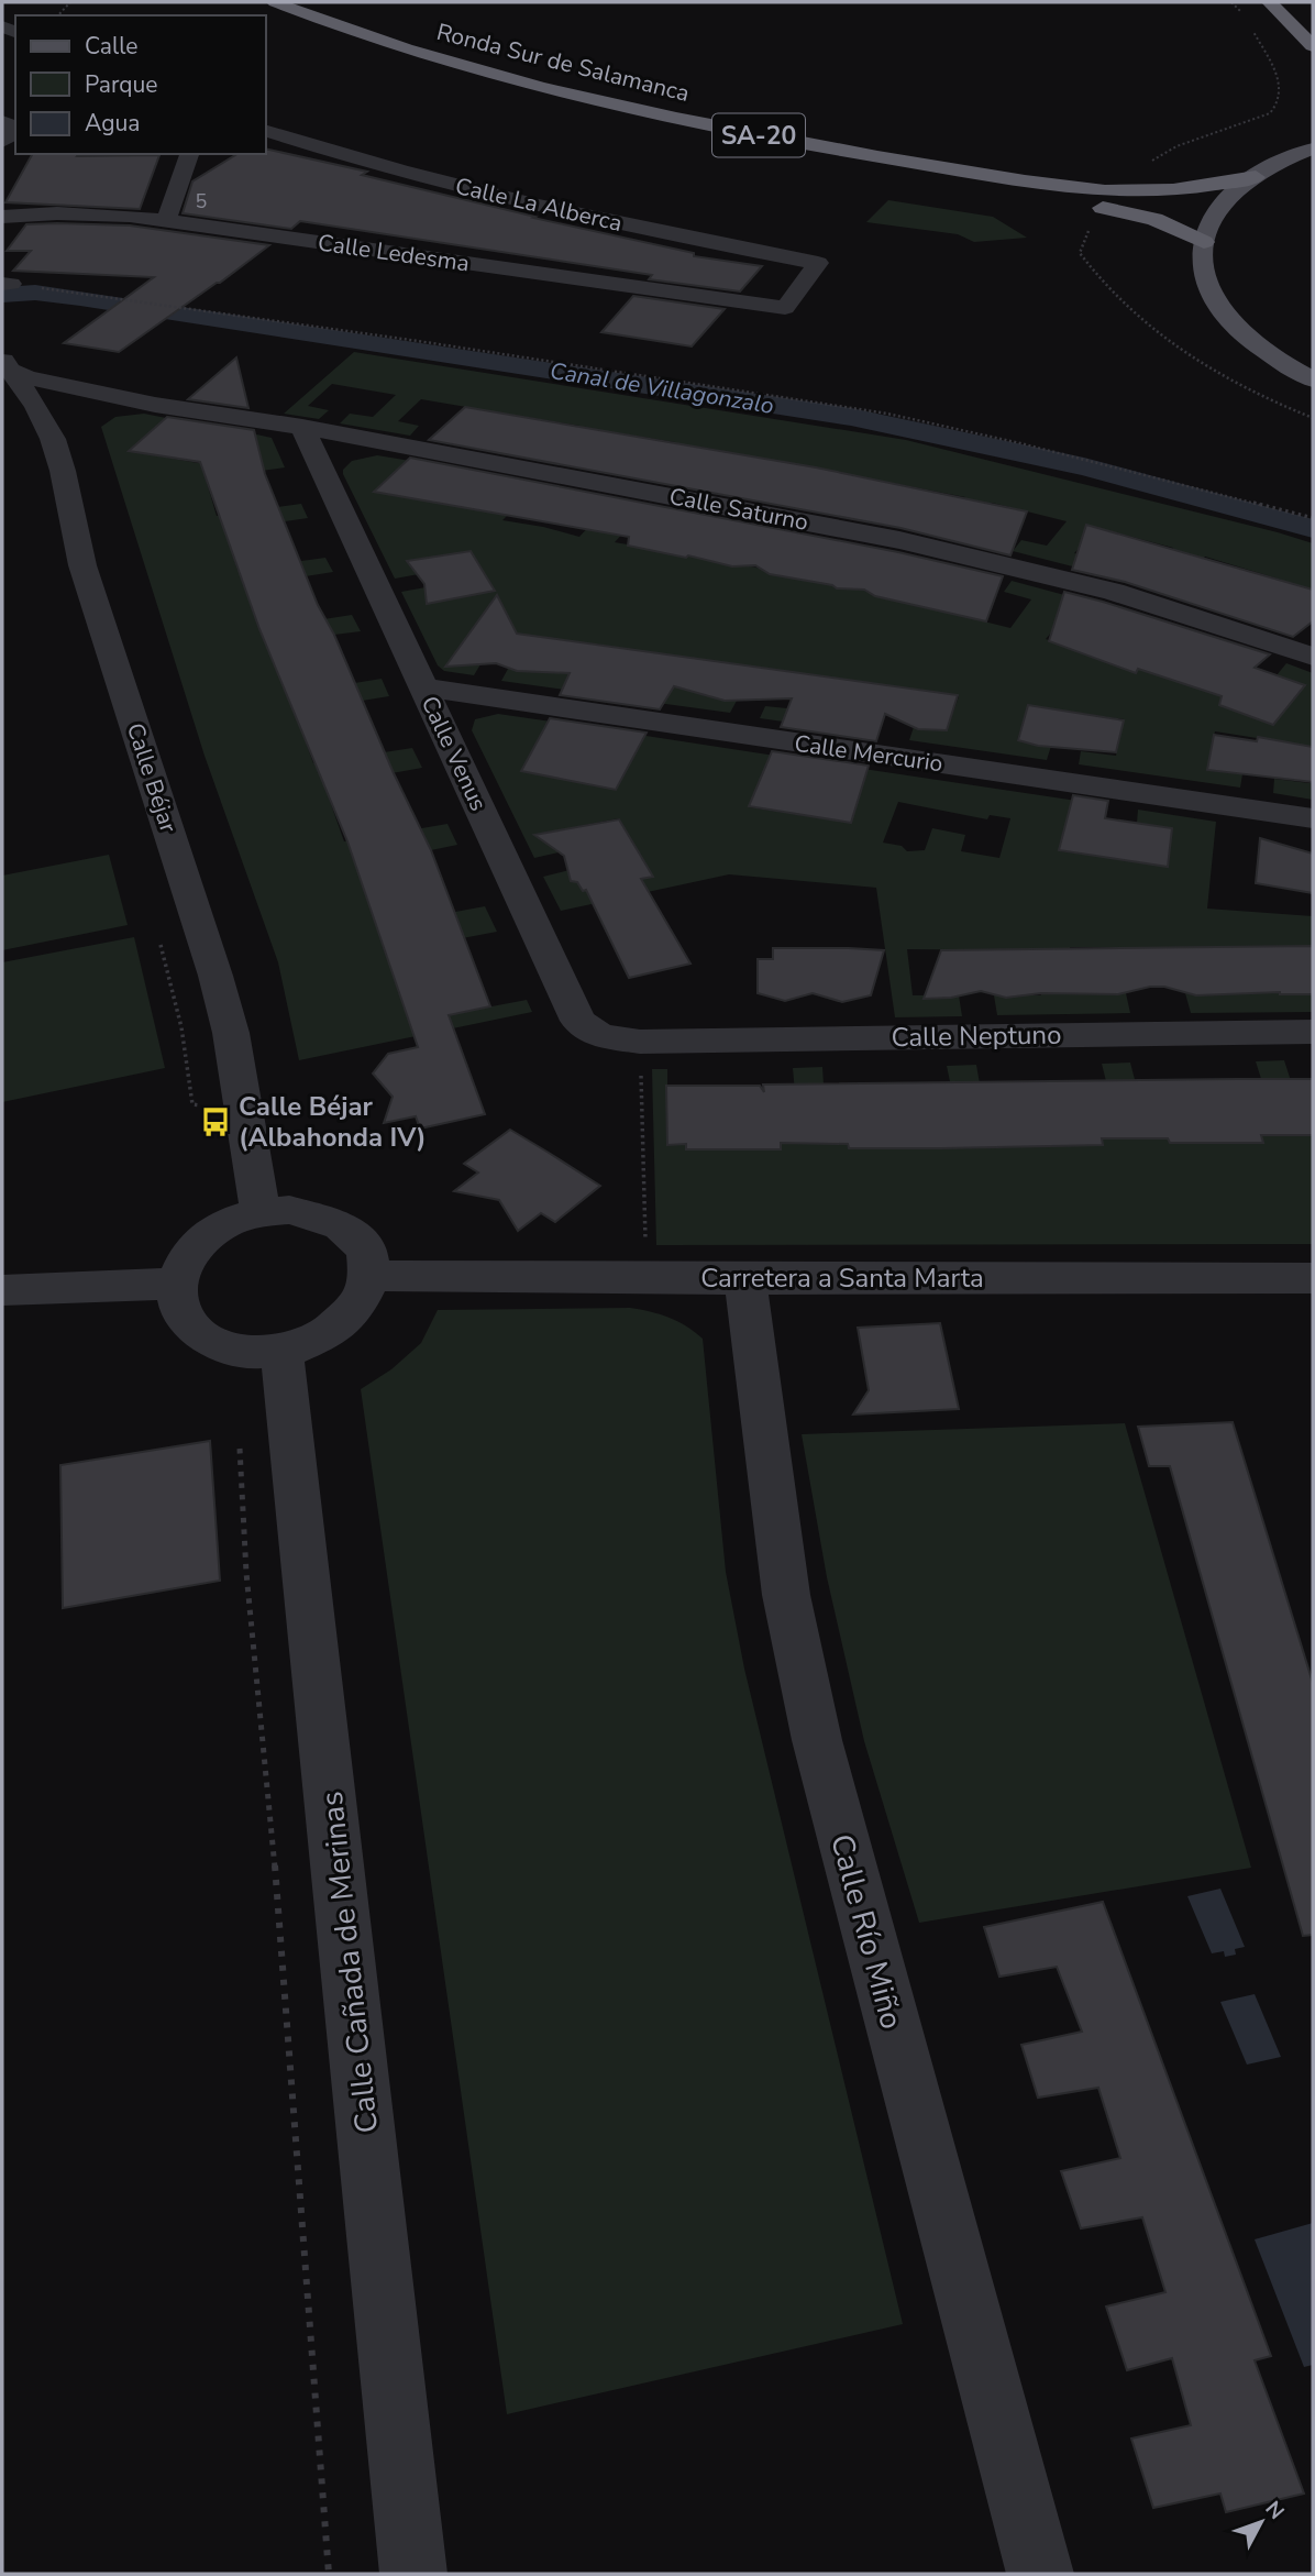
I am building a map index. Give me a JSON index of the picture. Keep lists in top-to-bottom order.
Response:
{
  "streets": {
    "highway": ["Ronda Sur de Salamanca", "SA-20"],
    "street": [
      "Calle La Alberca",
      "Calle Ledesma",
      "Calle Saturno",
      "Calle Venus",
      "Calle Mercurio",
      "Calle Béjar",
      "Calle Neptuno",
      "Carretera a Santa Marta",
      "Calle Río Miño",
      "Calle Cañada de Merinas"
    ]
  },
  "crossings": [
    ["Calle La Alberca", "Calle Ledesma"],
    ["Calle Saturno", "Calle Venus"],
    ["Calle Saturno", "Calle Béjar"],
    ["Calle Venus", "Calle Mercurio"],
    ["Calle Venus", "Calle Neptuno"],
    ["Calle Béjar", "Carretera a Santa Marta"],
    ["Calle Béjar", "Calle Cañada de Merinas"],
    ["Carretera a Santa Marta", "Calle Río Miño"],
    ["Carretera a Santa Marta", "Calle Cañada de Merinas"]
  ],
  "water": ["Canal de Villagonzalo"],
  "places": {
    "bus stop": ["Calle Béjar (Albahonda IV)"]
  },
  "house_numbers": ["5"],
  "legend": ["Calle", "Parque", "Agua"],
  "north": "top right"
}
